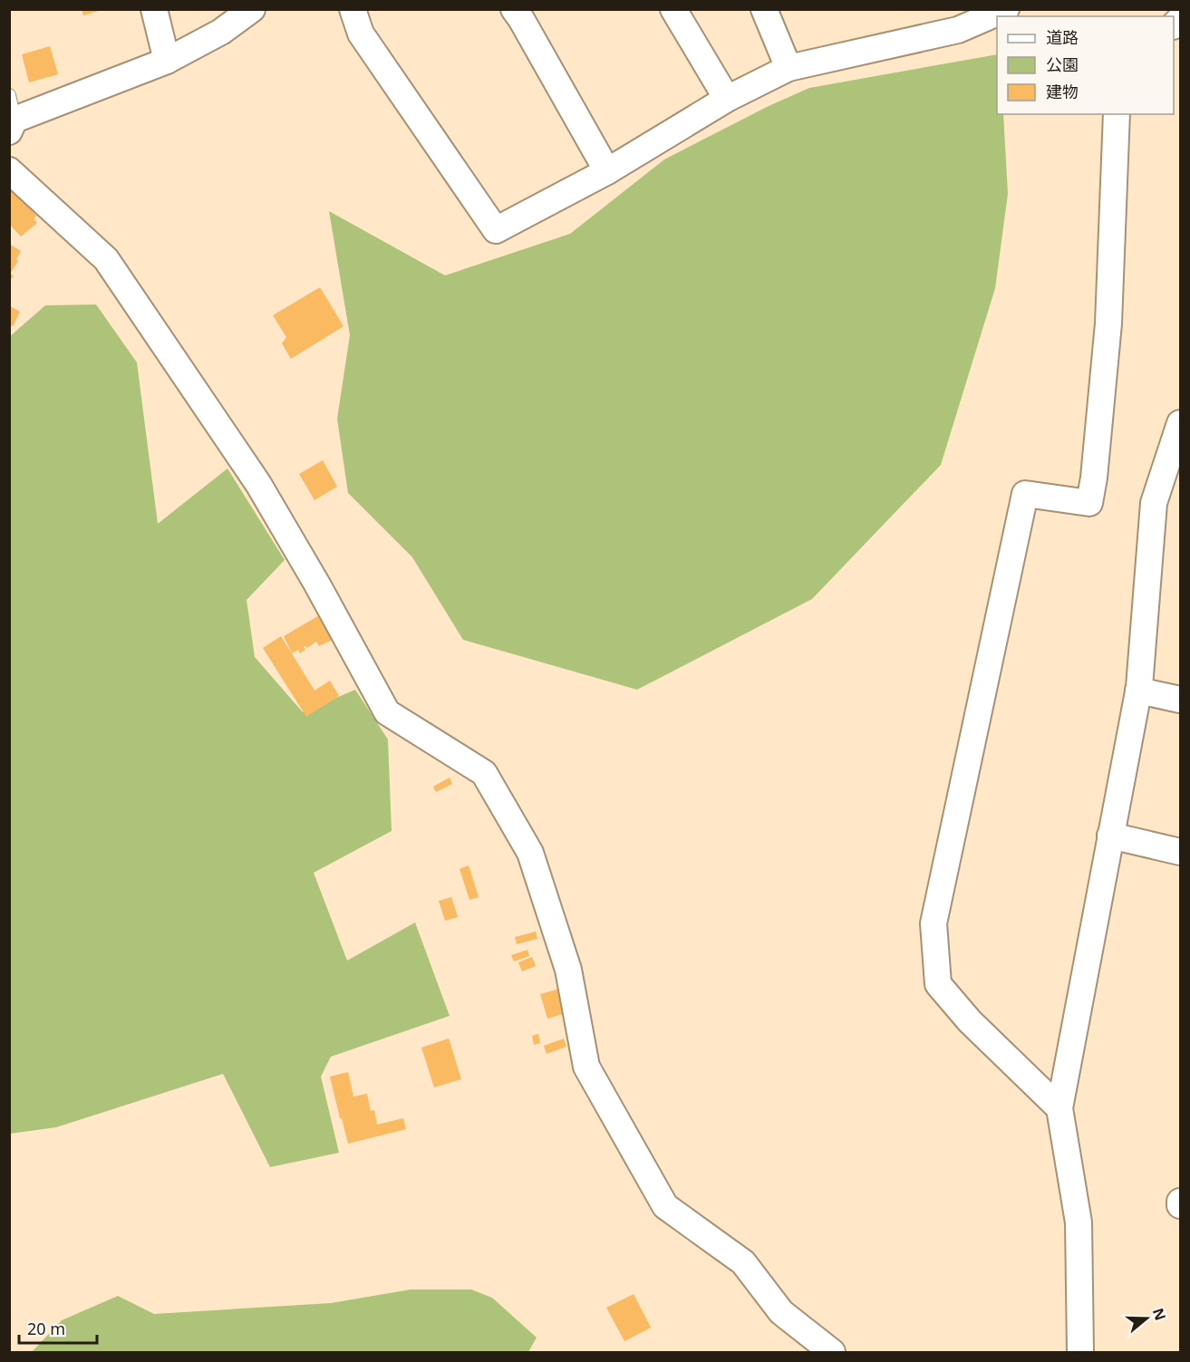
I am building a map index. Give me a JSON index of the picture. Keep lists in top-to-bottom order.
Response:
{
  "legend": ["道路", "公園", "建物"],
  "scale_bar": "20 m",
  "north": "right"
}
